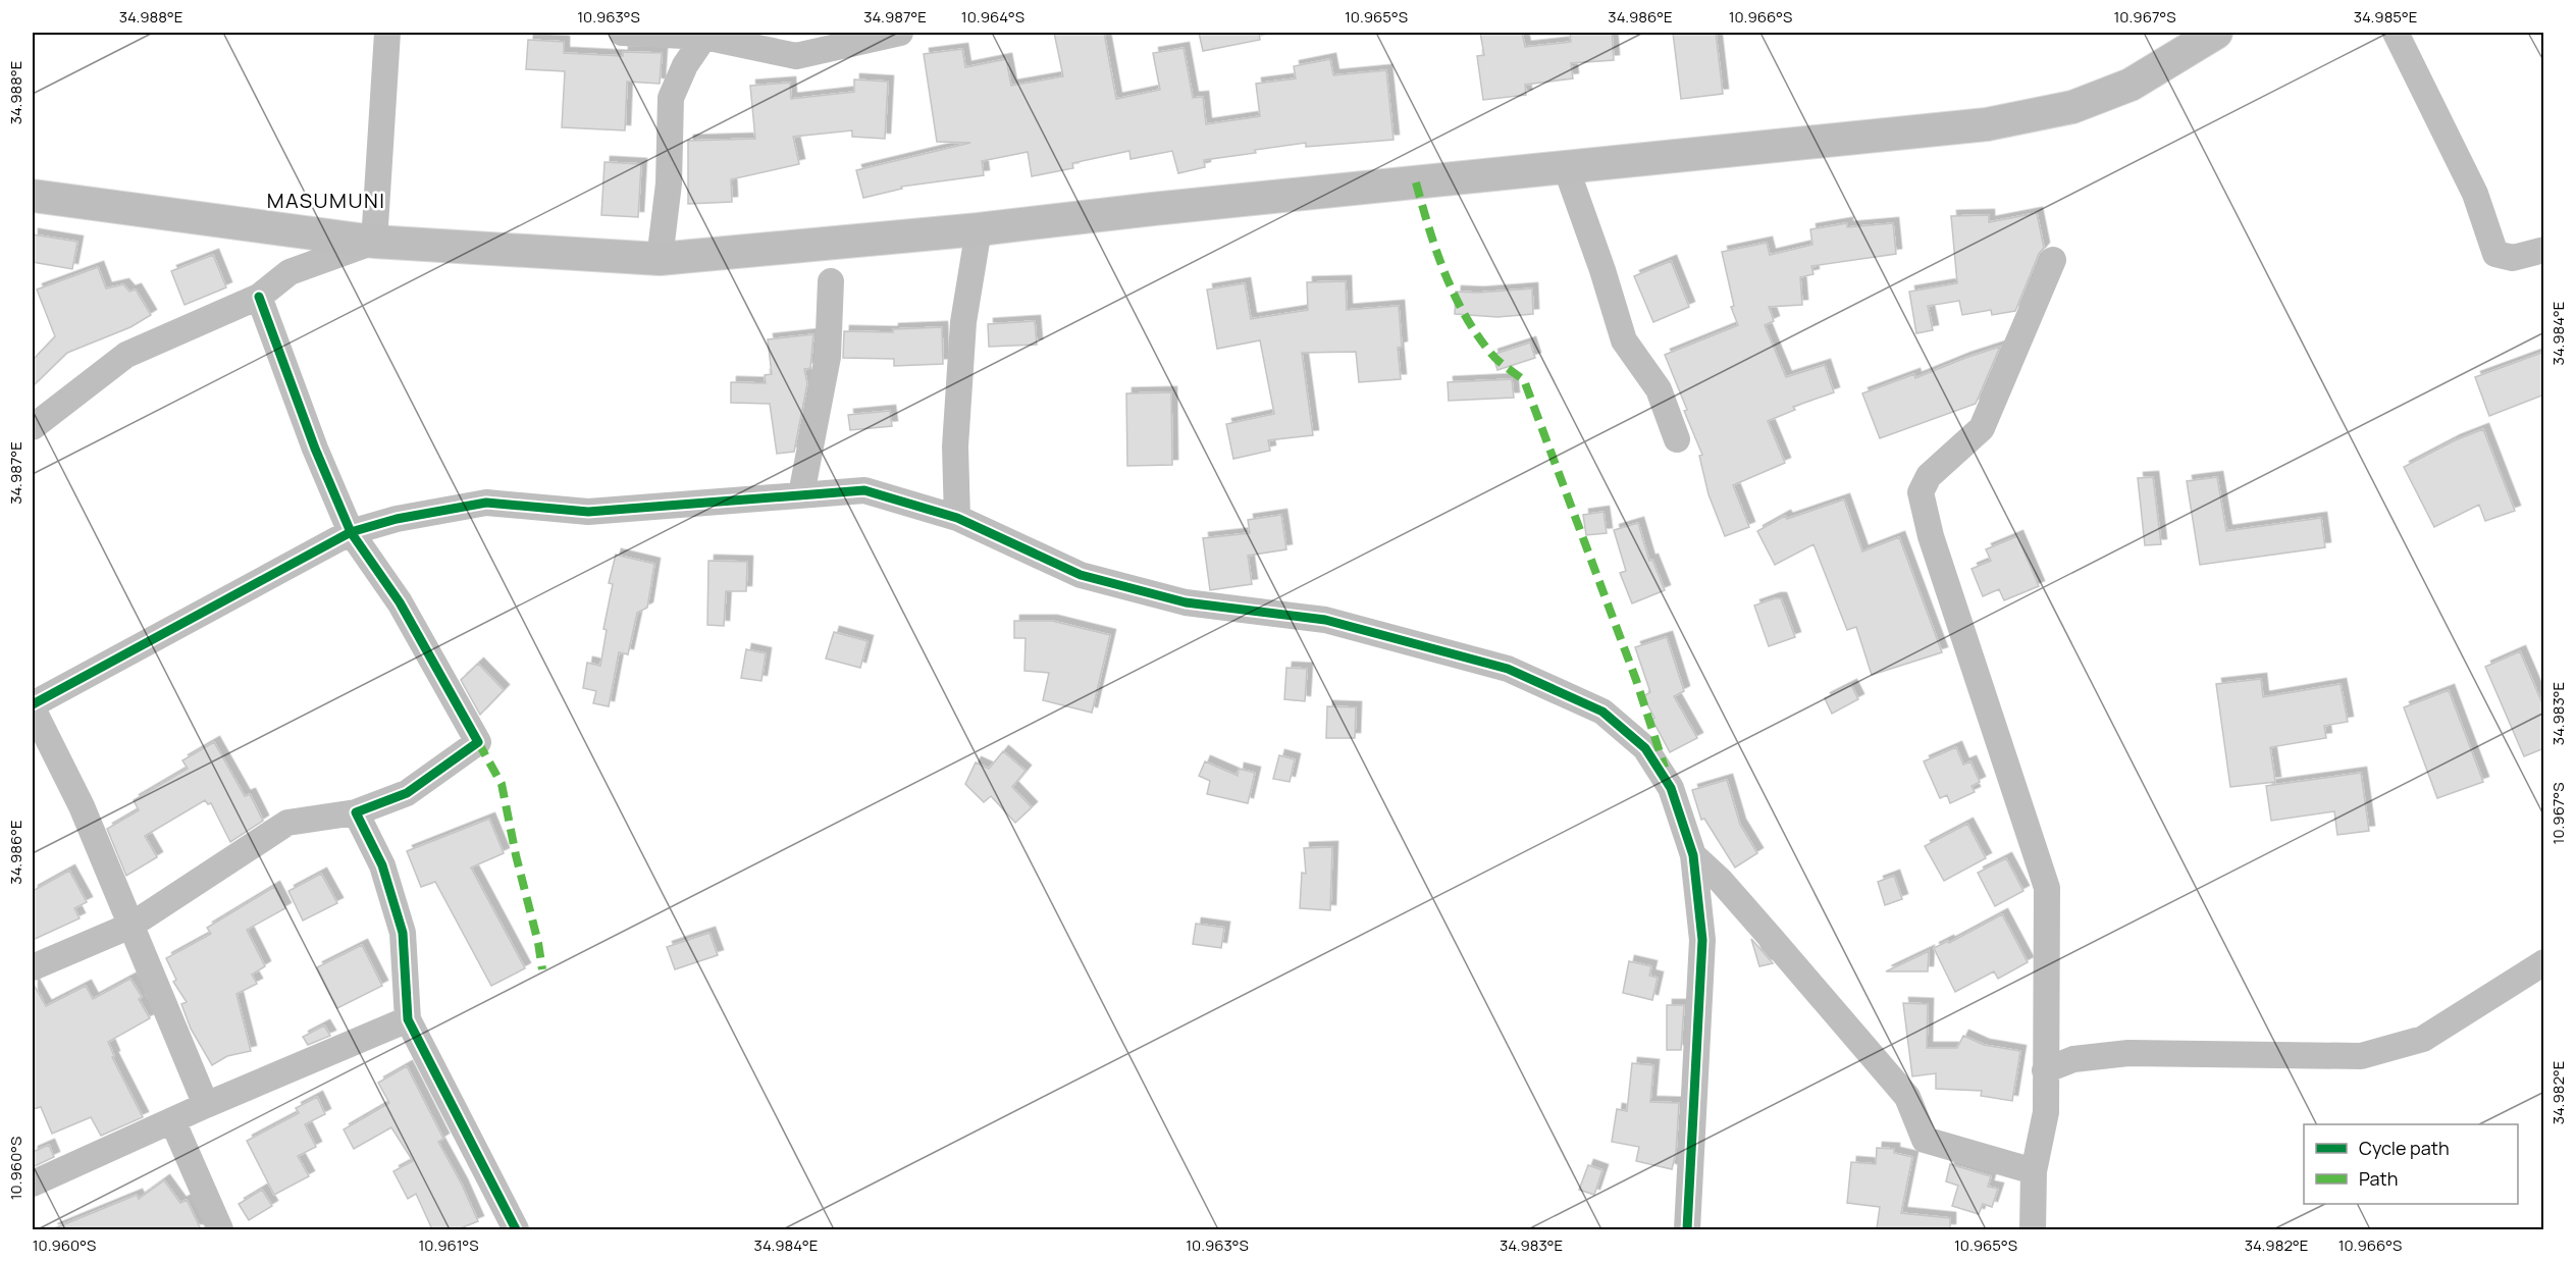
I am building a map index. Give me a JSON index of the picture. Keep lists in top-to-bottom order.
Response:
{
  "districts": ["MASUMUNI"],
  "legend": ["Cycle path", "Path"],
  "coordinates": [
    "34.988°E",
    "10.963°S",
    "34.987°E",
    "10.964°S",
    "10.965°S",
    "34.986°E",
    "10.966°S",
    "10.967°S",
    "34.985°E",
    "34.984°E",
    "34.983°E",
    "34.982°E",
    "10.960°S",
    "10.961°S"
  ]
}
